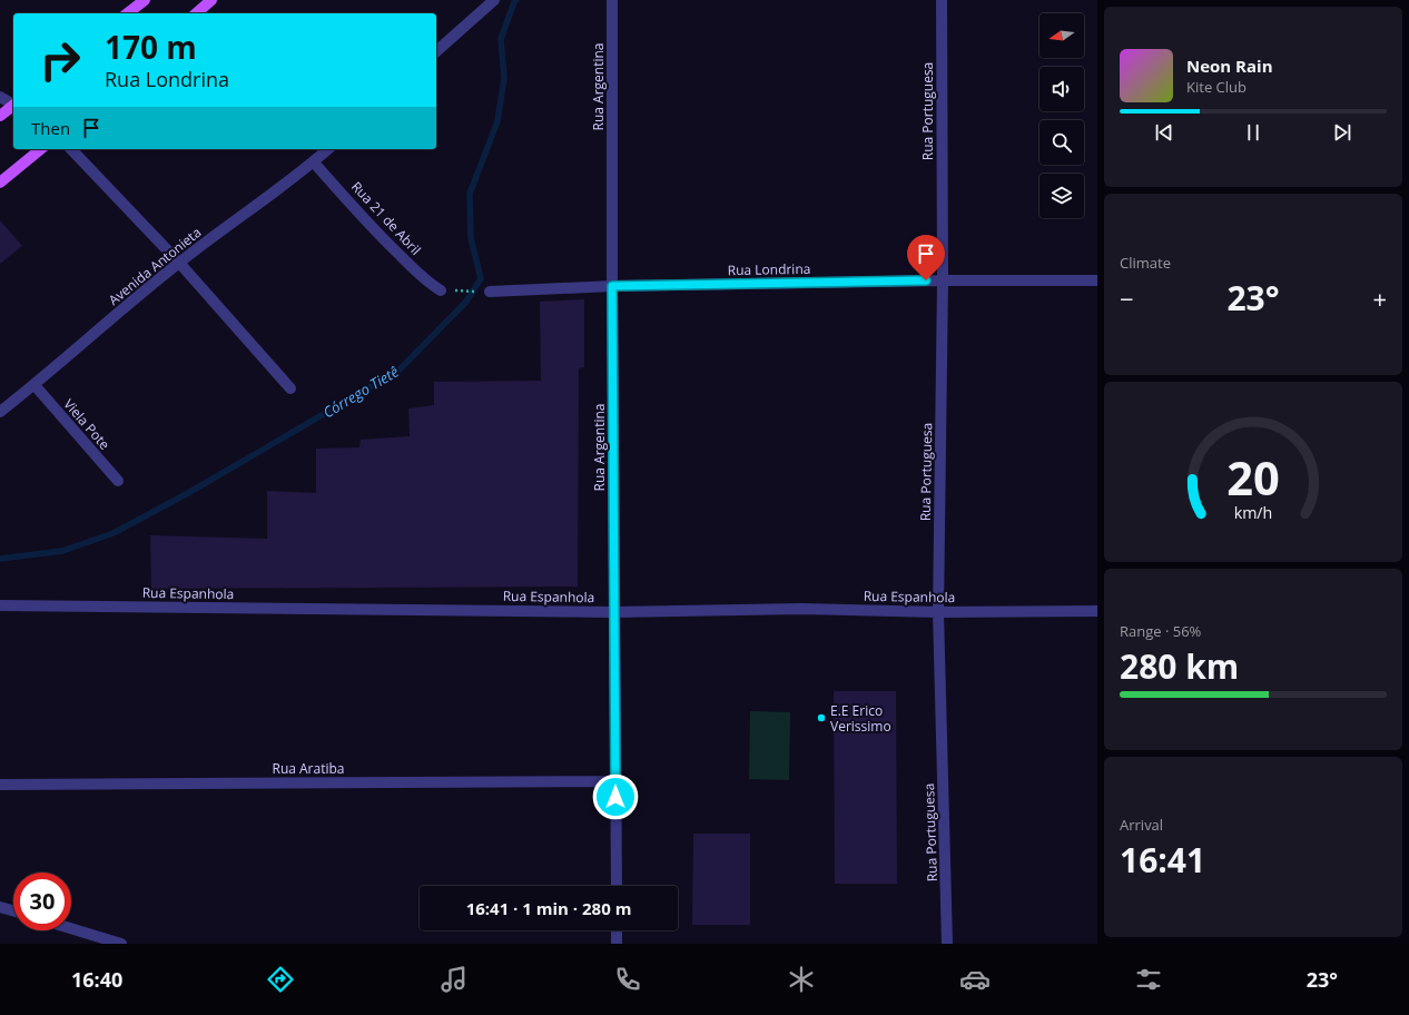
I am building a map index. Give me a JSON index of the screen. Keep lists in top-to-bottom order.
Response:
{
  "streets": {
    "street": [
      "Rua Argentina",
      "Rua Portuguesa",
      "Rua 21 de Abril",
      "Avenida Antonieta",
      "Rua Londrina",
      "Viela Pote",
      "Rua Espanhola",
      "Rua Aratiba"
    ]
  },
  "crossings": [
    ["Rua Argentina", "Rua Londrina"],
    ["Rua Argentina", "Rua Espanhola"],
    ["Rua Argentina", "Rua Aratiba"],
    ["Rua Portuguesa", "Rua Londrina"],
    ["Rua Portuguesa", "Rua Espanhola"],
    ["Rua 21 de Abril", "Avenida Antonieta"],
    ["Avenida Antonieta", "Viela Pote"]
  ],
  "water": ["Córrego Tietê"],
  "places": ["E.E Erico Verissimo"],
  "north": "left",
  "page": {
    "turn": ["170 m", "Rua Londrina"],
    "song": ["Neon Rain", "Kite Club"],
    "then": "Then",
    "tile": [
      "Climate",
      ["Range · 56%", "280 km"],
      ["Arrival", "16:41"]
    ],
    "heat": ["−", "23°", "+"],
    "limit": "30",
    "trip": "16:41 · 1 min · 280 m",
    "tabs": ["16:40", "23°"],
    "gauge": ["20", "km/h"]
  }
}
